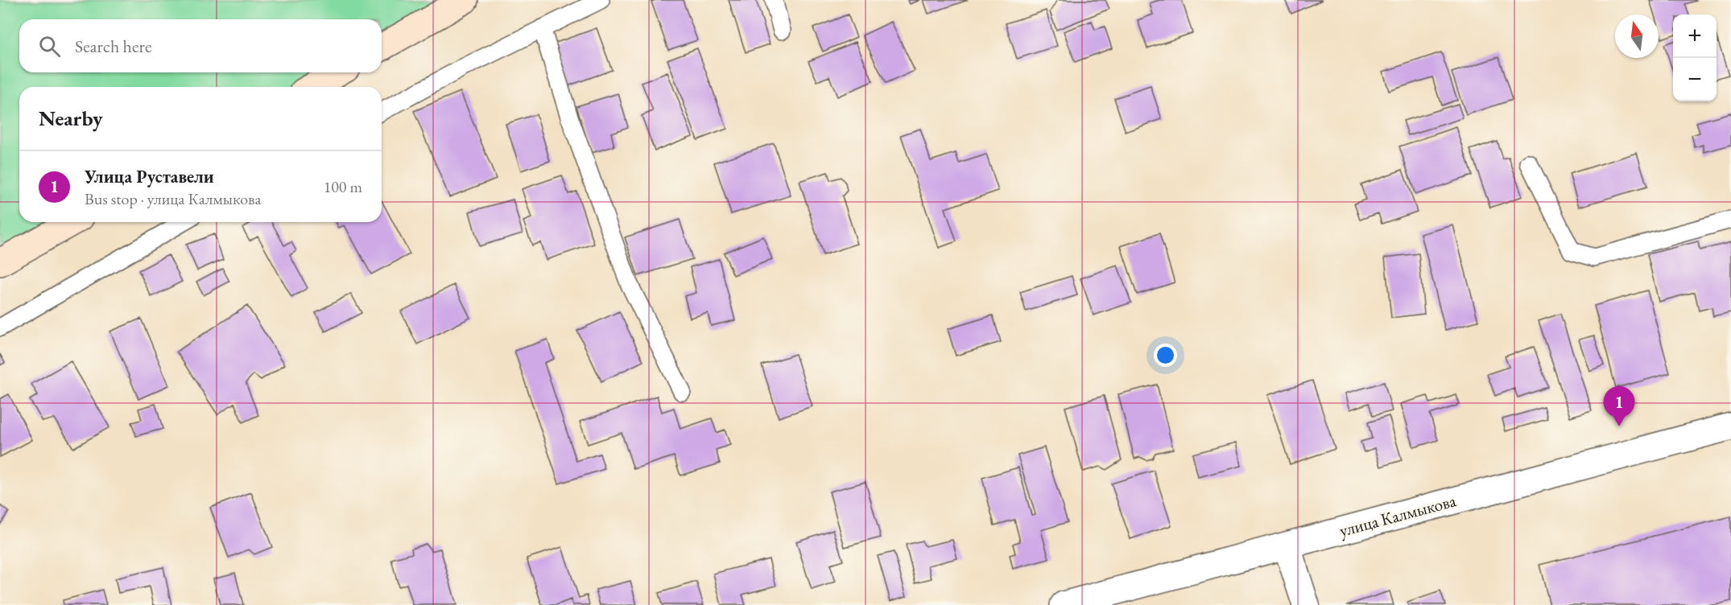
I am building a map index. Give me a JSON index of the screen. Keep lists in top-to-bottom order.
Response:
{
  "streets": {
    "street": ["улица Калмыкова"]
  },
  "north": "top",
  "page": {
    "map_buttons": ["+", "−"],
    "search": "Search here",
    "heading": "Nearby",
    "list": [
      {
        "mark": "1",
        "name": "Улица Руставели",
        "note": "Bus stop · улица Калмыкова",
        "value": "100 m"
      }
    ],
    "pins": "1"
  }
}
